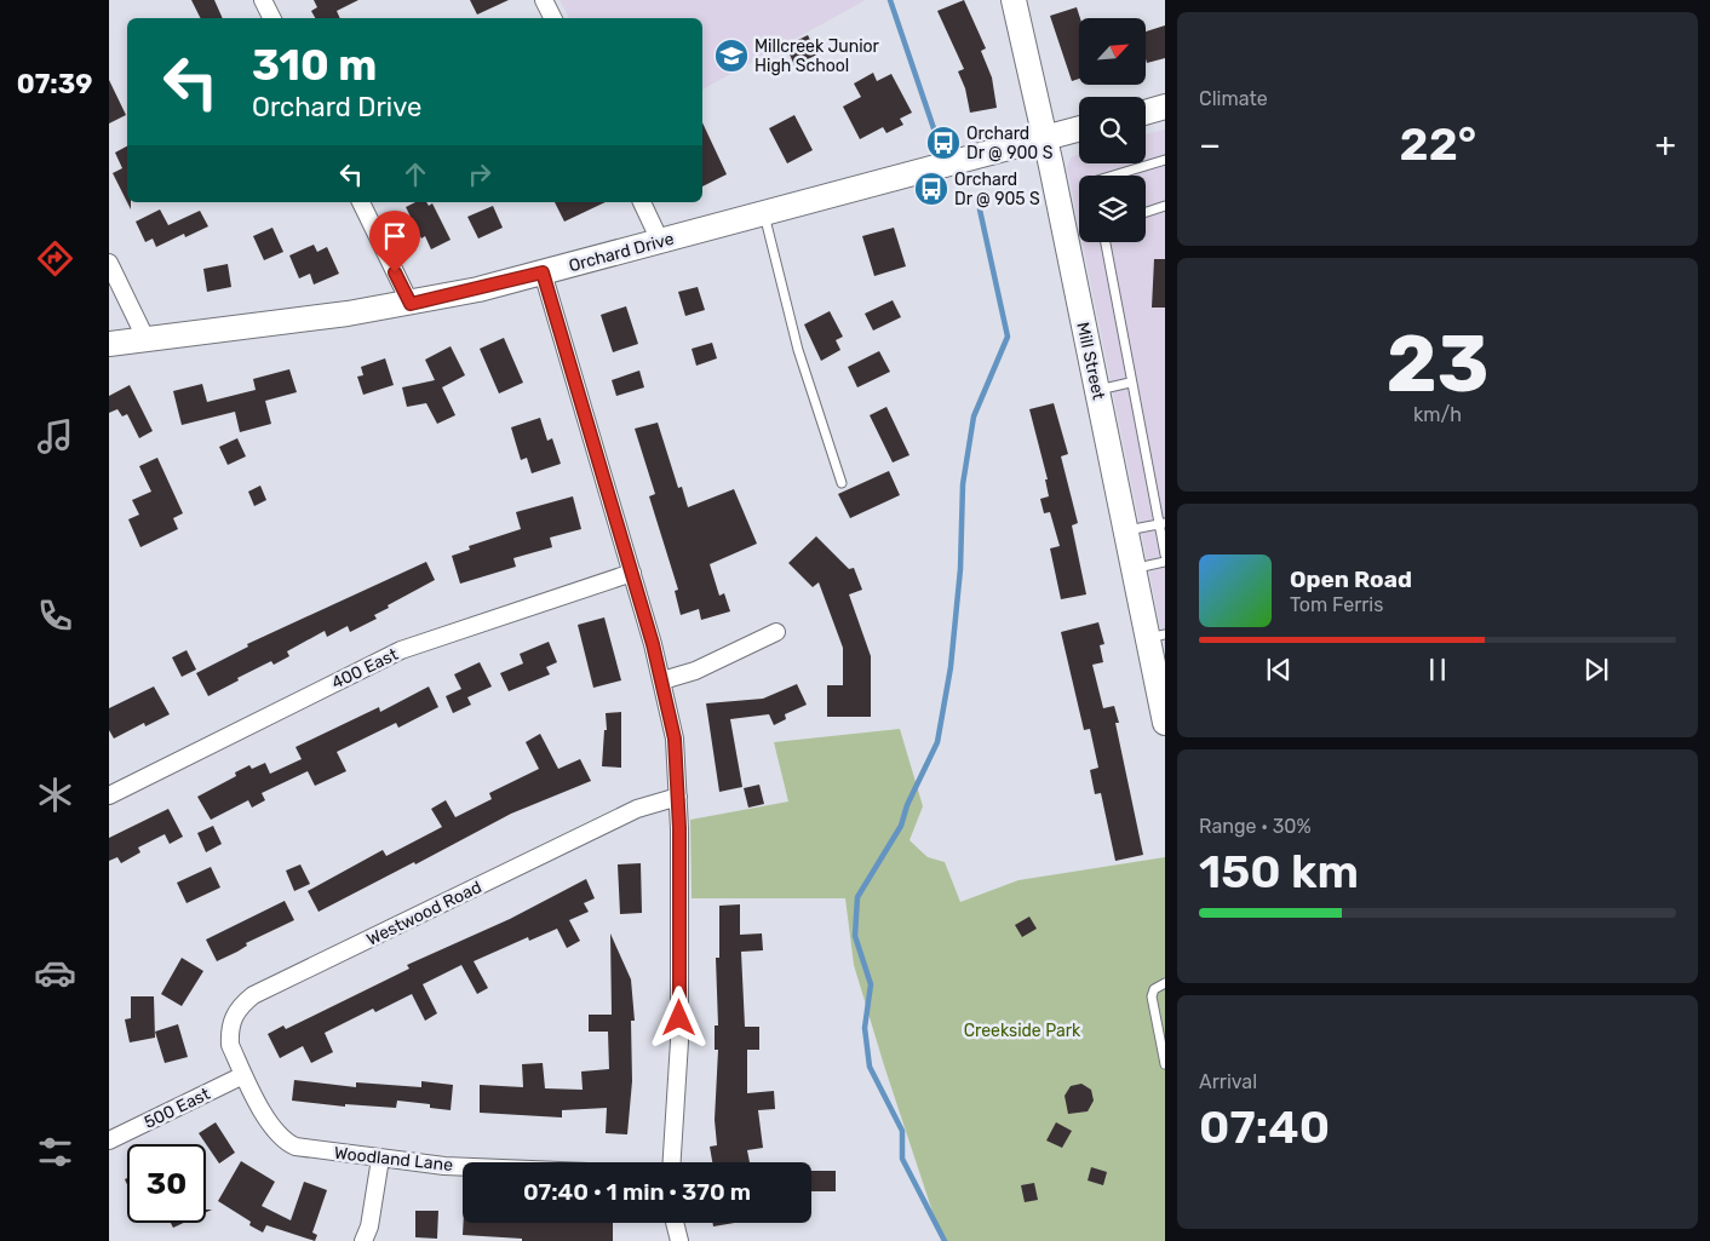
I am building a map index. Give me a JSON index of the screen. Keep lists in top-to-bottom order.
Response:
{
  "streets": {
    "main road": ["Orchard Drive", "Mill Street"],
    "street": [
      "400 East",
      "Westwood Road",
      "500 East",
      "Woodland Lane"
    ]
  },
  "crossings": [
    ["Orchard Drive", "Mill Street"],
    ["Westwood Road", "500 East"],
    ["Westwood Road", "Woodland Lane"],
    ["500 East", "Woodland Lane"]
  ],
  "parks": ["Creekside Park"],
  "places": {
    "school or university": ["Millcreek Junior High School"],
    "bus stop": ["Orchard Dr @ 900 S", "Orchard Dr @ 905 S"]
  },
  "north": "top right",
  "page": {
    "tabs": "07:39",
    "tile": [
      "Climate",
      ["23", "km/h"],
      ["Range · 30%", "150 km"],
      ["Arrival", "07:40"]
    ],
    "turn": ["310 m", "Orchard Drive"],
    "heat": ["−", "22°", "+"],
    "song": ["Open Road", "Tom Ferris"],
    "limit": "30",
    "trip": "07:40 · 1 min · 370 m"
  }
}
